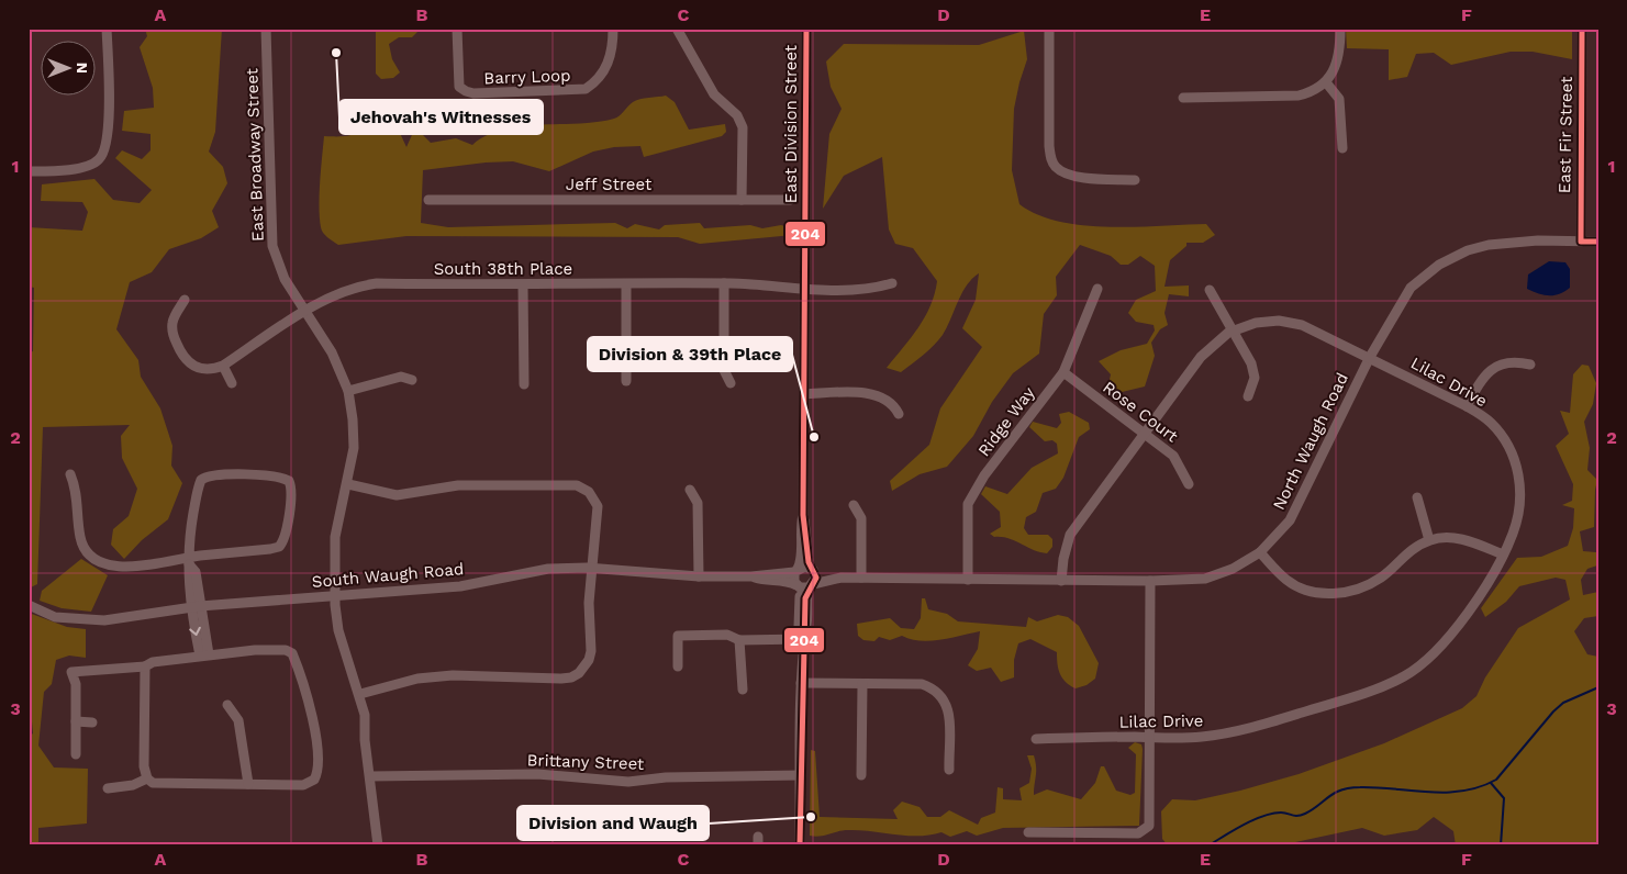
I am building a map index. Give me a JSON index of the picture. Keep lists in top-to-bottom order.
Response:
{
  "streets": {
    "street": [
      "Barry Loop",
      "East Division Street",
      "East Fir Street",
      "East Broadway Street",
      "Jeff Street",
      "South 38th Place",
      "Lilac Drive",
      "Rose Court",
      "Ridge Way",
      "North Waugh Road",
      "South Waugh Road",
      "Brittany Street"
    ]
  },
  "crossings": [
    ["East Division Street", "South 38th Place"],
    ["East Division Street", "North Waugh Road"],
    ["East Division Street", "South Waugh Road"],
    ["East Fir Street", "North Waugh Road"],
    ["East Broadway Street", "South 38th Place"],
    ["East Broadway Street", "South Waugh Road"],
    ["East Broadway Street", "Brittany Street"],
    ["Lilac Drive", "Rose Court"],
    ["Lilac Drive", "North Waugh Road"],
    ["Rose Court", "Ridge Way"],
    ["Ridge Way", "North Waugh Road"],
    ["North Waugh Road", "South Waugh Road"]
  ],
  "places": ["Jehovah's Witnesses", "Division & 39th Place", "Division and Waugh"],
  "lines": ["transit line 204"],
  "north": "right",
  "grid": {
    "columns": [
      "A",
      "B",
      "C",
      "D",
      "E",
      "F"
    ],
    "rows": ["1", "2", "3"]
  }
}
